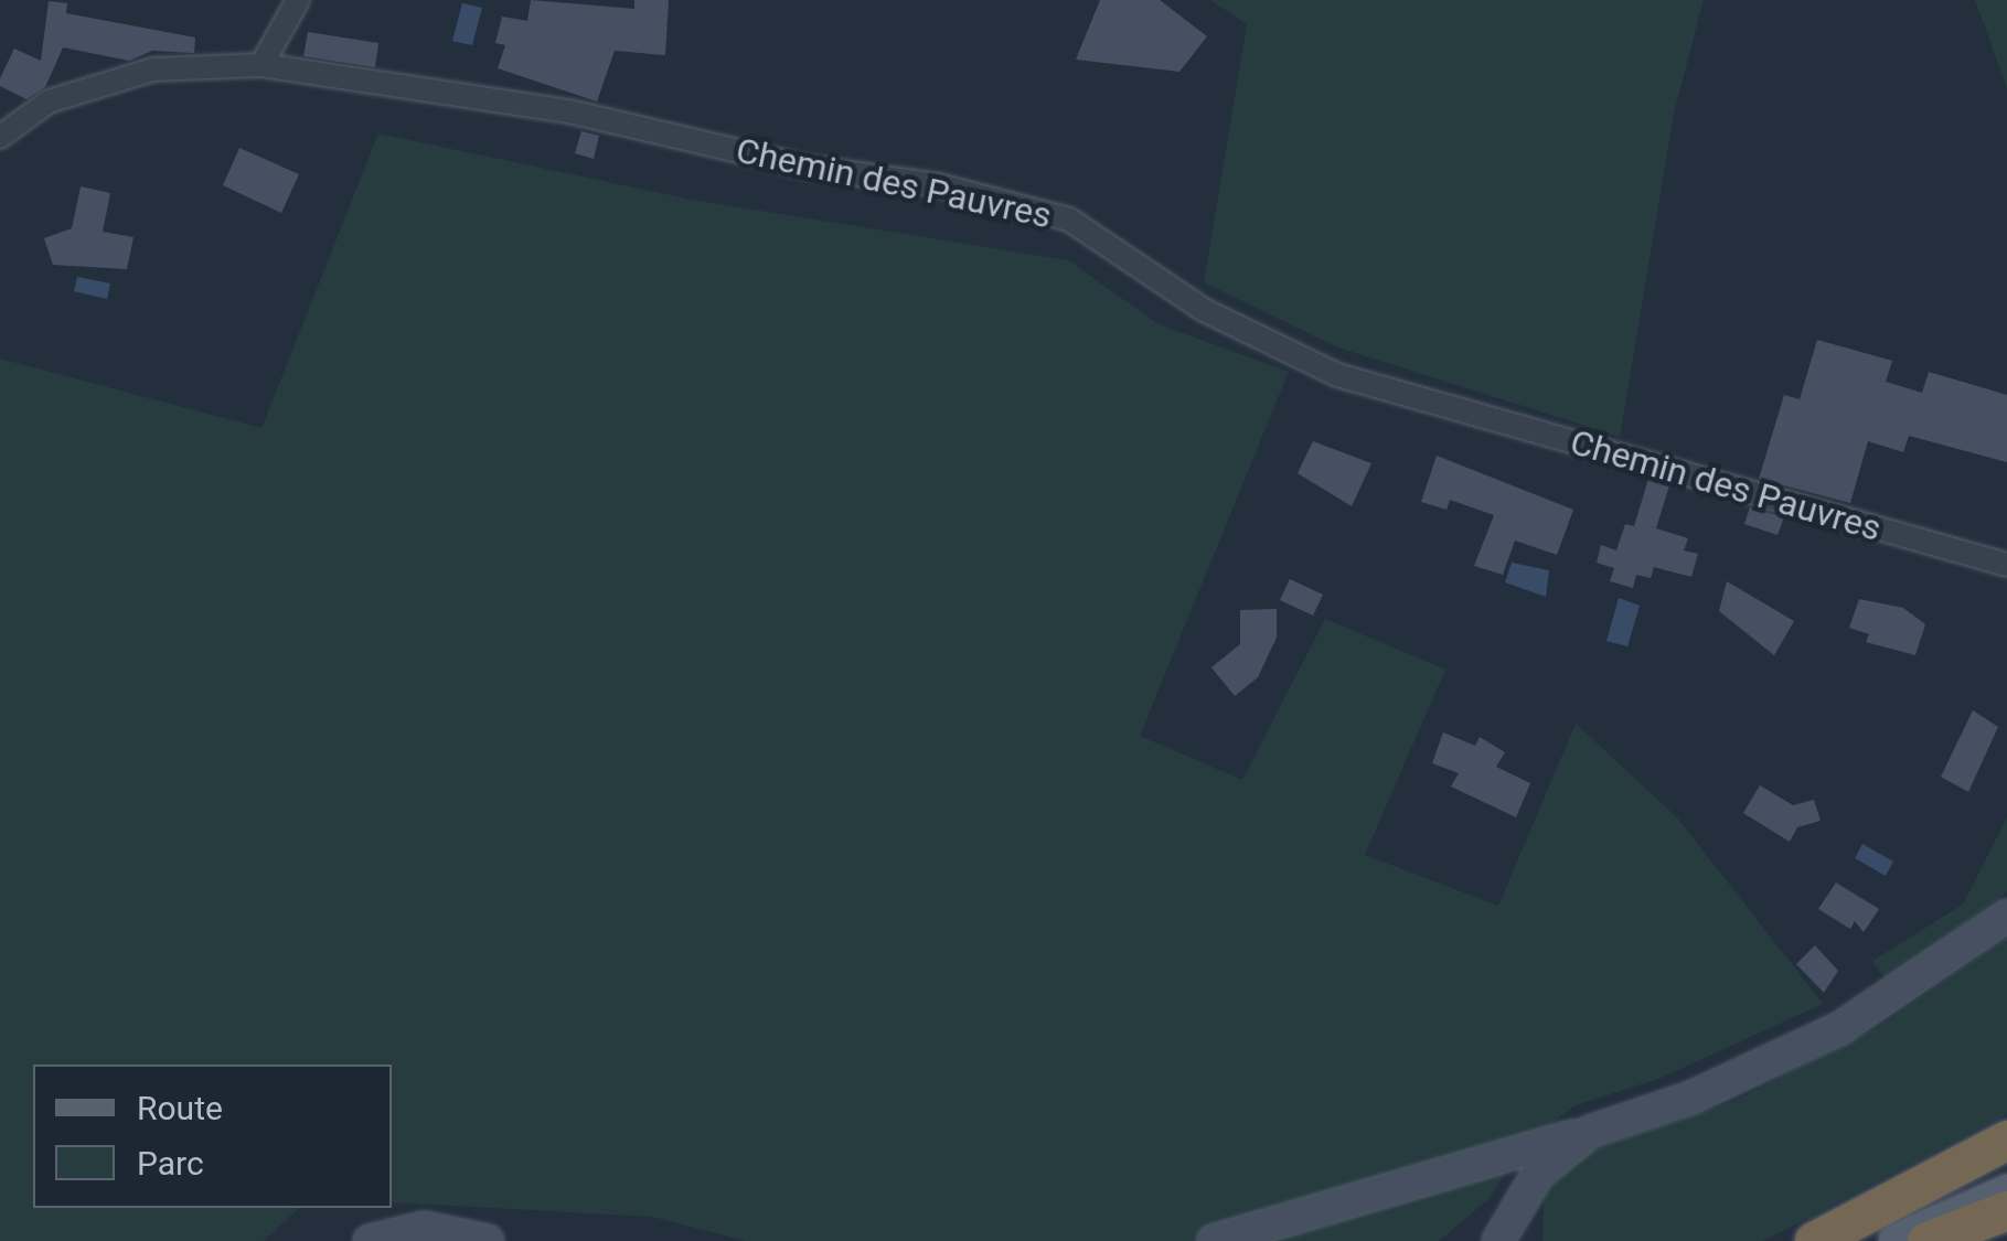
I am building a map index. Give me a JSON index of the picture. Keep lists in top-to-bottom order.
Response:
{
  "streets": {
    "street": ["Chemin des Pauvres"]
  },
  "legend": ["Route", "Parc"]
}
